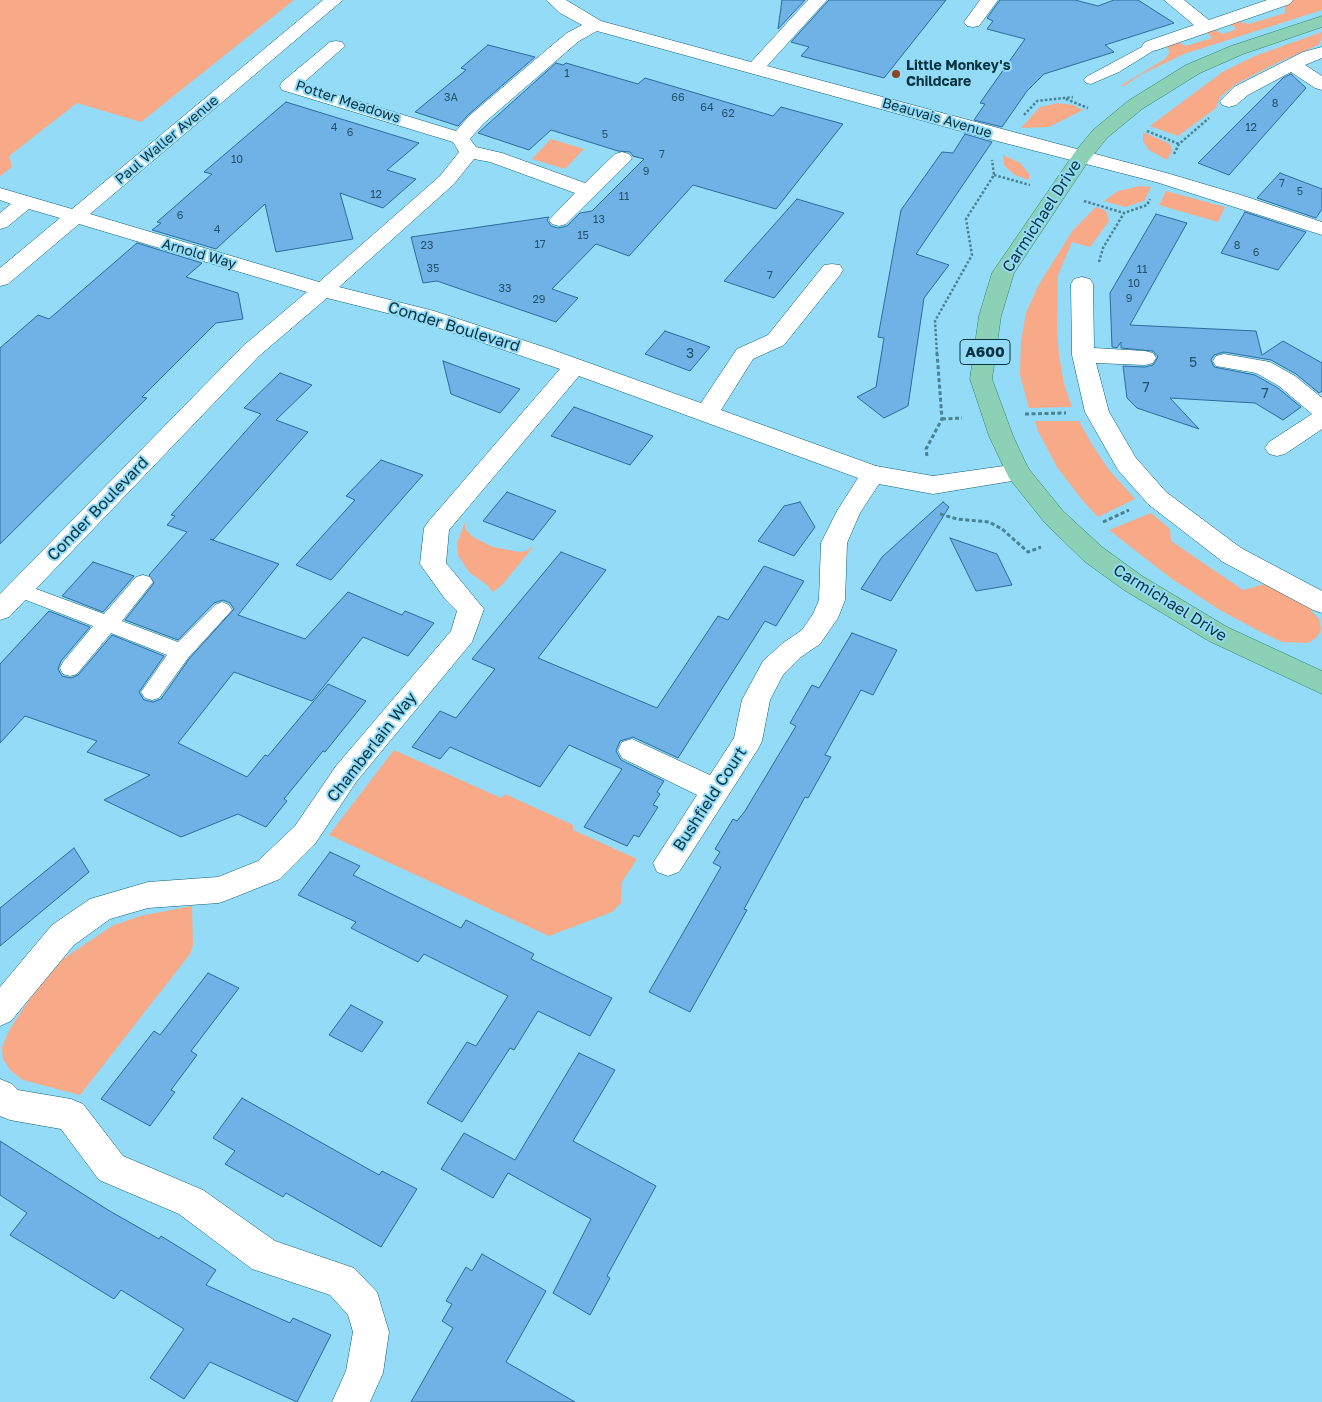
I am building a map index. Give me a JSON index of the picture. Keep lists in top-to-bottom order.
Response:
{
  "streets": {
    "main road": ["Carmichael Drive", "A600"],
    "street": [
      "Potter Meadows",
      "Beauvais Avenue",
      "Paul Waller Avenue",
      "Arnold Way",
      "Conder Boulevard",
      "Chamberlain Way",
      "Bushfield Court"
    ]
  },
  "crossings": [
    ["Beauvais Avenue", "Carmichael Drive"],
    ["Paul Waller Avenue", "Arnold Way"],
    ["Carmichael Drive", "Conder Boulevard"],
    ["Arnold Way", "Conder Boulevard"],
    ["Conder Boulevard", "Chamberlain Way"],
    ["Conder Boulevard", "Bushfield Court"]
  ],
  "places": ["Little Monkey's Childcare"],
  "house_numbers": [
    "1",
    "3A",
    "66",
    "8",
    "64",
    "62",
    "4",
    "12",
    "6",
    "5",
    "7",
    "10",
    "9",
    "7",
    "5",
    "12",
    "11",
    "6",
    "13",
    "4",
    "15",
    "17",
    "23",
    "8",
    "6",
    "35",
    "11",
    "7",
    "10",
    "33",
    "9",
    "29",
    "3",
    "5",
    "7",
    "7"
  ]
}
